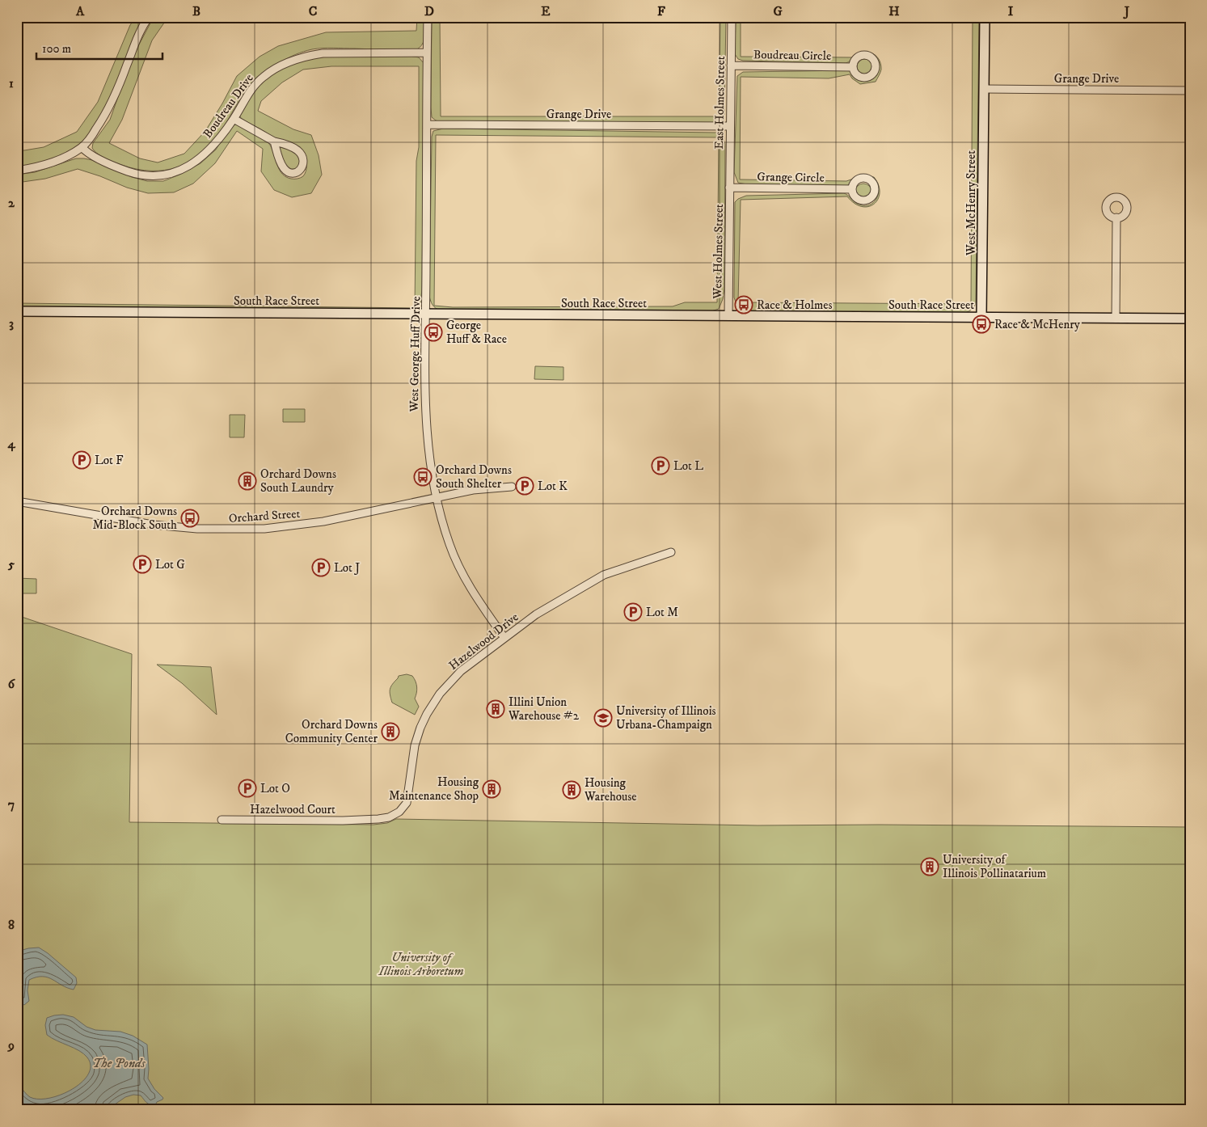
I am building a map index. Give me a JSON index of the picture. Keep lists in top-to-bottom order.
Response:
{
  "streets": {
    "street": [
      "Boudreau Circle",
      "Grange Drive",
      "East Holmes Street",
      "Boudreau Drive",
      "Grange Circle",
      "West McHenry Street",
      "West Holmes Street",
      "South Race Street",
      "West George Huff Drive",
      "Orchard Street",
      "Hazelwood Drive",
      "Hazelwood Court"
    ]
  },
  "crossings": [
    ["Boudreau Circle", "East Holmes Street"],
    ["Grange Drive", "East Holmes Street"],
    ["Grange Drive", "West McHenry Street"],
    ["Grange Drive", "West George Huff Drive"],
    ["East Holmes Street", "Grange Circle"],
    ["East Holmes Street", "West Holmes Street"],
    ["Boudreau Drive", "West George Huff Drive"],
    ["Grange Circle", "West Holmes Street"],
    ["West McHenry Street", "South Race Street"],
    ["West Holmes Street", "South Race Street"],
    ["South Race Street", "West George Huff Drive"],
    ["West George Huff Drive", "Orchard Street"],
    ["West George Huff Drive", "Hazelwood Drive"],
    ["Hazelwood Drive", "Hazelwood Court"]
  ],
  "water": ["The Ponds"],
  "parks": ["University of Illinois Arboretum"],
  "places": {
    "bus stop": [
      "Race & Holmes",
      "Race & McHenry",
      "George Huff & Race",
      "Orchard Downs South Shelter",
      "Orchard Downs Mid-Block South"
    ],
    "parking": [
      "Lot F",
      "Lot L",
      "Lot K",
      "Lot G",
      "Lot J",
      "Lot M",
      "Lot O"
    ],
    "building": [
      "Orchard Downs South Laundry",
      "Illini Union Warehouse #2",
      "Orchard Downs Community Center",
      "Housing Maintenance Shop",
      "Housing Warehouse",
      "University of Illinois Pollinatarium"
    ],
    "school or university": ["University of Illinois Urbana-Champaign"]
  },
  "scale_bar": "100 m",
  "grid": {
    "columns": [
      "A",
      "B",
      "C",
      "D",
      "E",
      "F",
      "G",
      "H",
      "I",
      "J"
    ],
    "rows": [
      "1",
      "2",
      "3",
      "4",
      "5",
      "6",
      "7",
      "8",
      "9"
    ]
  }
}
